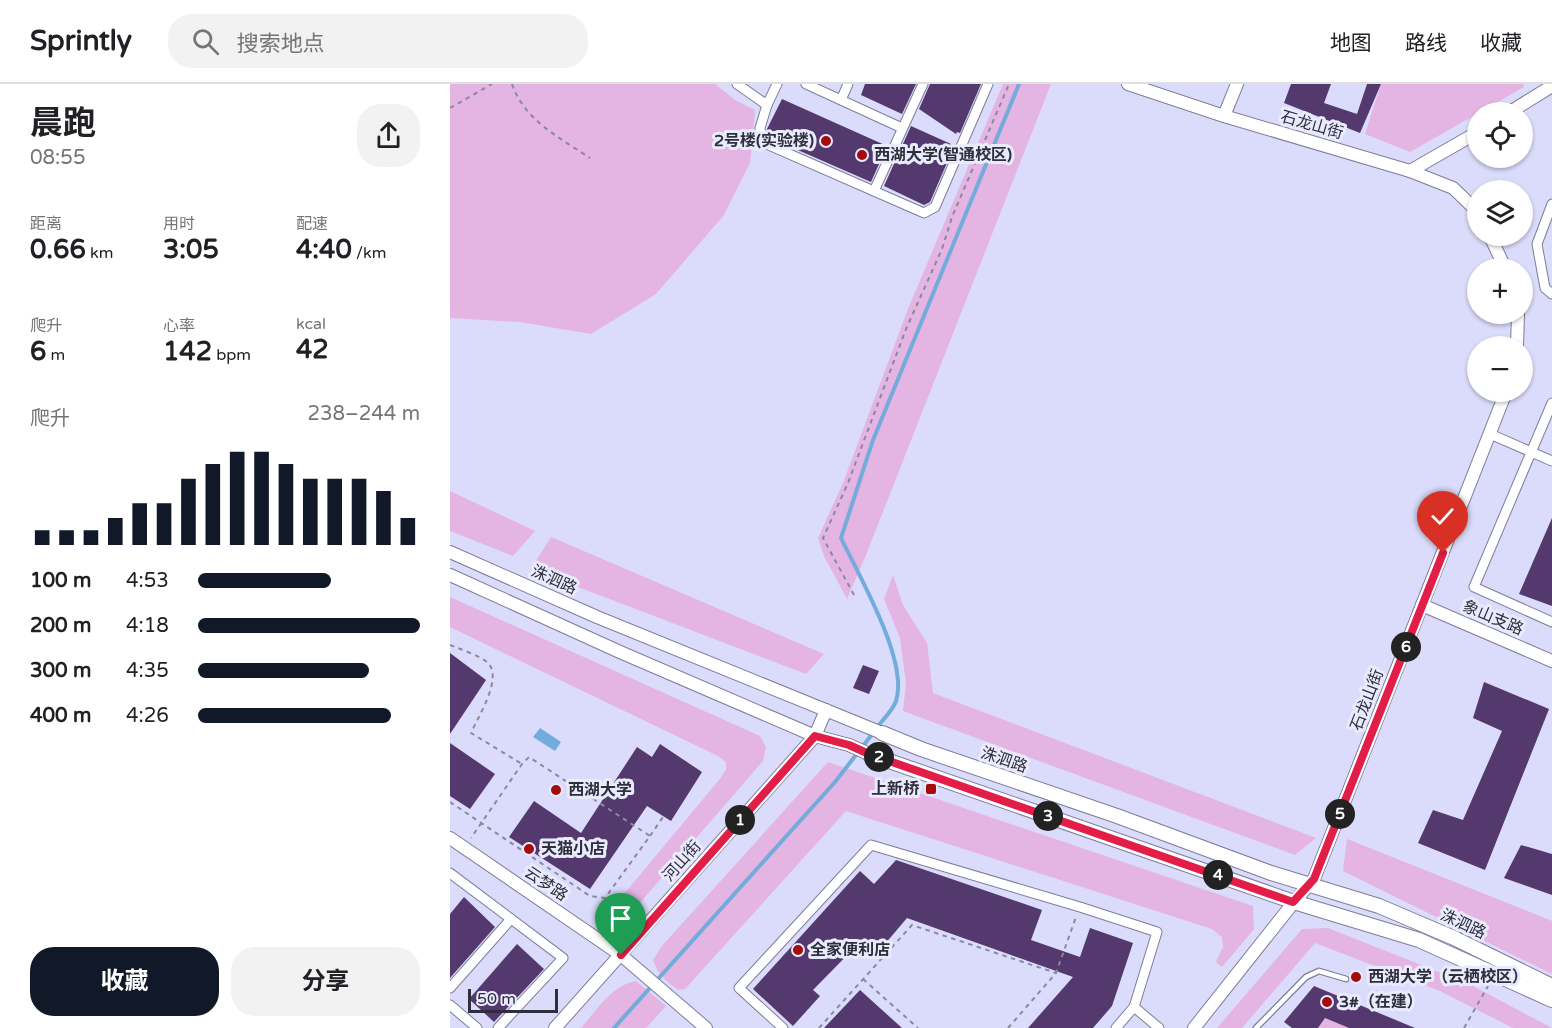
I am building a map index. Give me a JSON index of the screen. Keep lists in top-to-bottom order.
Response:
{
  "streets": {
    "main road": ["洙泗路"],
    "street": [
      "石龙山街",
      "象山支路",
      "河山街",
      "云梦路"
    ]
  },
  "crossings": [
    ["石龙山街", "洙泗路"],
    ["石龙山街", "象山支路"],
    ["洙泗路", "河山街"],
    ["河山街", "云梦路"]
  ],
  "places": {
    "other": [
      "2号楼(实验楼)",
      "西湖大学(智通校区)",
      "西湖大学",
      "天猫小店",
      "全家便利店",
      "西湖大学（云栖校区）",
      "3#（在建）"
    ],
    "transit": ["上新桥"]
  },
  "scale_bar": "50 m",
  "page": {
    "header": "Sprintly",
    "search": "搜索地点",
    "nav": ["地图", "路线", "收藏"],
    "heading": ["晨跑", "08:55"],
    "map_buttons": ["+", "−"],
    "stats": [
      ["距离", "0.66 km"],
      ["用时", "3:05"],
      ["配速", "4:40 /km"],
      ["爬升", "6 m"],
      ["心率", "142 bpm"],
      ["kcal", "42"]
    ],
    "chart": ["爬升", "238–244 m"],
    "list": [
      {
        "name": "100 m",
        "note": "4:53"
      },
      {
        "name": "200 m",
        "note": "4:18"
      },
      {
        "name": "300 m",
        "note": "4:35"
      },
      {
        "name": "400 m",
        "note": "4:26"
      }
    ],
    "pins": [
      "6",
      "2",
      "5",
      "3",
      "1",
      "4"
    ],
    "buttons": ["收藏", "分享"],
    "scale": "50 m"
  }
}
